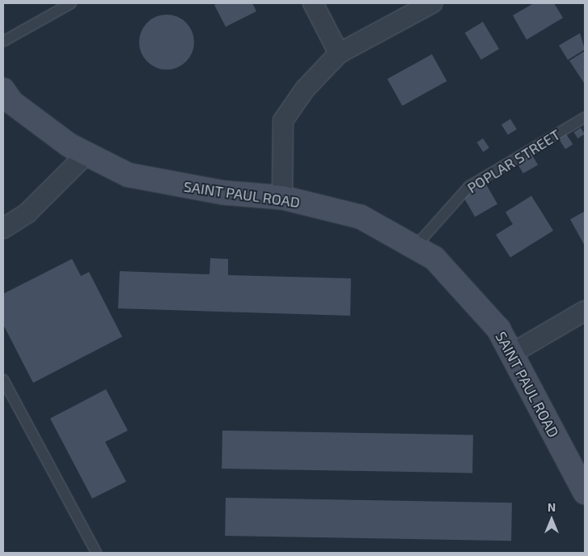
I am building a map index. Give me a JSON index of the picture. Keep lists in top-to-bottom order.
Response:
{
  "streets": {
    "main road": ["SAINT PAUL ROAD"],
    "lane": ["POPLAR STREET"]
  },
  "crossings": [
    ["POPLAR STREET", "SAINT PAUL ROAD"]
  ],
  "north": "top"
}
